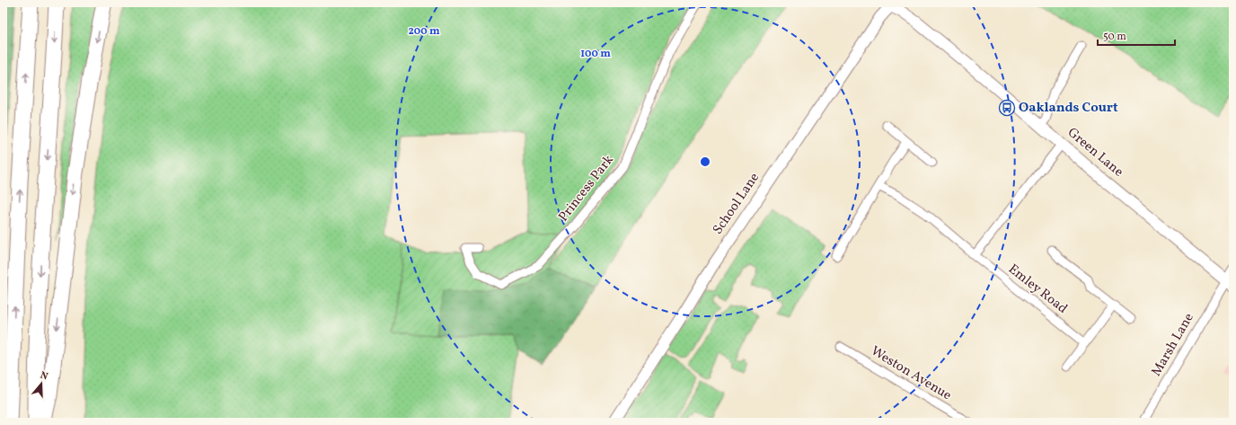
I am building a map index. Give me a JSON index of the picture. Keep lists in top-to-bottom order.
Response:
{
  "streets": {
    "street": [
      "Green Lane",
      "Princess Park",
      "School Lane",
      "Emley Road",
      "Marsh Lane",
      "Weston Avenue"
    ]
  },
  "crossings": [
    ["Green Lane", "School Lane"],
    ["Green Lane", "Marsh Lane"]
  ],
  "places": {
    "bus stop": ["Oaklands Court"]
  },
  "scale_bar": "50 m",
  "north": "top",
  "rings": ["200 m", "100 m"]
}
